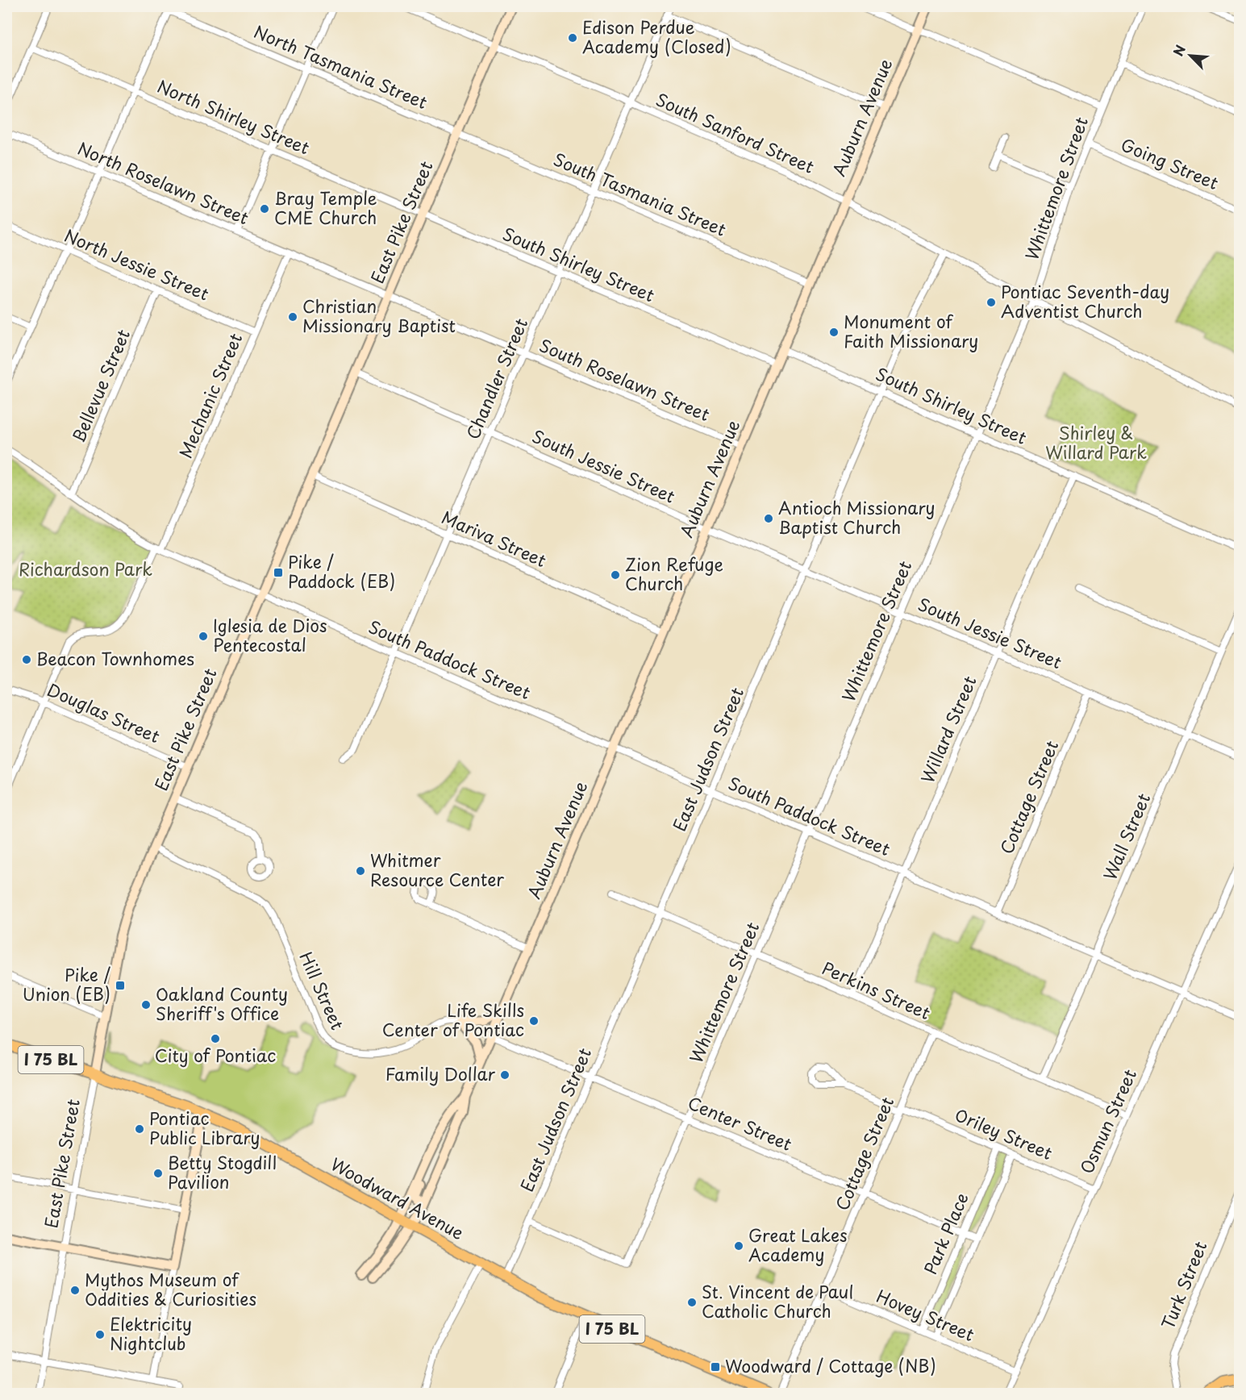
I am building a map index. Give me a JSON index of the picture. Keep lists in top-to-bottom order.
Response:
{
  "streets": {
    "main road": [
      "Auburn Avenue",
      "East Pike Street",
      "I 75 BL",
      "Woodward Avenue"
    ],
    "street": [
      "North Tasmania Street",
      "North Shirley Street",
      "South Sanford Street",
      "Going Street",
      "North Roselawn Street",
      "Whittemore Street",
      "South Tasmania Street",
      "North Jessie Street",
      "South Shirley Street",
      "Chandler Street",
      "South Roselawn Street",
      "Bellevue Street",
      "Mechanic Street",
      "South Jessie Street",
      "Mariva Street",
      "South Paddock Street",
      "Douglas Street",
      "Willard Street",
      "East Judson Street",
      "Cottage Street",
      "Wall Street",
      "Hill Street",
      "Perkins Street",
      "Osmun Street",
      "Center Street",
      "Oriley Street",
      "Park Place",
      "Turk Street",
      "Hovey Street"
    ]
  },
  "crossings": [
    ["North Tasmania Street", "South Tasmania Street"],
    ["North Tasmania Street", "East Pike Street"],
    ["North Shirley Street", "East Pike Street"],
    ["North Shirley Street", "South Shirley Street"],
    ["Auburn Avenue", "South Sanford Street"],
    ["Auburn Avenue", "South Tasmania Street"],
    ["Auburn Avenue", "South Shirley Street"],
    ["Auburn Avenue", "South Roselawn Street"],
    ["Auburn Avenue", "South Jessie Street"],
    ["Auburn Avenue", "Mariva Street"],
    ["Auburn Avenue", "South Paddock Street"],
    ["Auburn Avenue", "Hill Street"],
    ["Auburn Avenue", "Center Street"],
    ["Auburn Avenue", "Woodward Avenue"],
    ["South Sanford Street", "Whittemore Street"],
    ["South Sanford Street", "East Pike Street"],
    ["South Sanford Street", "Chandler Street"],
    ["South Sanford Street", "East Judson Street"],
    ["Going Street", "Whittemore Street"],
    ["North Roselawn Street", "East Pike Street"],
    ["North Roselawn Street", "South Roselawn Street"],
    ["North Roselawn Street", "Mechanic Street"],
    ["Whittemore Street", "South Shirley Street"],
    ["Whittemore Street", "South Jessie Street"],
    ["Whittemore Street", "South Paddock Street"],
    ["Whittemore Street", "East Judson Street"],
    ["Whittemore Street", "Perkins Street"],
    ["Whittemore Street", "Center Street"],
    ["South Tasmania Street", "East Pike Street"],
    ["South Tasmania Street", "Chandler Street"],
    ["East Pike Street", "South Shirley Street"],
    ["East Pike Street", "South Roselawn Street"],
    ["East Pike Street", "South Jessie Street"],
    ["East Pike Street", "Mariva Street"],
    ["East Pike Street", "South Paddock Street"],
    ["East Pike Street", "Douglas Street"],
    ["East Pike Street", "Hill Street"],
    ["East Pike Street", "Woodward Avenue"],
    ["North Jessie Street", "Bellevue Street"],
    ["North Jessie Street", "Mechanic Street"],
    ["South Shirley Street", "Chandler Street"],
    ["South Shirley Street", "Willard Street"],
    ["South Shirley Street", "East Judson Street"],
    ["Chandler Street", "South Roselawn Street"],
    ["Chandler Street", "South Jessie Street"],
    ["Chandler Street", "Mariva Street"],
    ["Chandler Street", "South Paddock Street"],
    ["Bellevue Street", "South Paddock Street"],
    ["Mechanic Street", "South Paddock Street"],
    ["Mechanic Street", "Douglas Street"],
    ["South Jessie Street", "Willard Street"],
    ["South Jessie Street", "East Judson Street"],
    ["South Jessie Street", "Cottage Street"],
    ["South Jessie Street", "Wall Street"],
    ["South Paddock Street", "Willard Street"],
    ["South Paddock Street", "East Judson Street"],
    ["South Paddock Street", "Cottage Street"],
    ["South Paddock Street", "Wall Street"],
    ["South Paddock Street", "Osmun Street"],
    ["Willard Street", "Perkins Street"],
    ["East Judson Street", "Perkins Street"],
    ["East Judson Street", "Center Street"],
    ["East Judson Street", "Woodward Avenue"],
    ["Cottage Street", "Perkins Street"],
    ["Cottage Street", "Center Street"],
    ["Cottage Street", "Oriley Street"],
    ["Cottage Street", "Hovey Street"],
    ["Wall Street", "Perkins Street"],
    ["Hill Street", "Center Street"],
    ["Perkins Street", "Osmun Street"],
    ["Osmun Street", "Oriley Street"],
    ["Osmun Street", "Hovey Street"],
    ["Center Street", "Park Place"],
    ["Oriley Street", "Park Place"],
    ["Park Place", "Hovey Street"]
  ],
  "parks": ["Shirley & Willard Park", "Richardson Park"],
  "places": {
    "other": [
      "Edison Perdue Academy (Closed)",
      "Bray Temple CME Church",
      "Pontiac Seventh-day Adventist Church",
      "Christian Missionary Baptist",
      "Monument of Faith Missionary",
      "Antioch Missionary Baptist Church",
      "Zion Refuge Church",
      "Iglesia de Dios Pentecostal",
      "Beacon Townhomes",
      "Whitmer Resource Center",
      "Oakland County Sheriff's Office",
      "Life Skills Center of Pontiac",
      "City of Pontiac",
      "Family Dollar",
      "Pontiac Public Library",
      "Betty Stogdill Pavilion",
      "Great Lakes Academy",
      "Mythos Museum of Oddities & Curiosities",
      "St. Vincent de Paul Catholic Church",
      "Elektricity Nightclub"
    ],
    "transit": ["Pike / Paddock (EB)", "Pike / Union (EB)", "Woodward / Cottage (NB)"]
  },
  "north": "top left"
}
